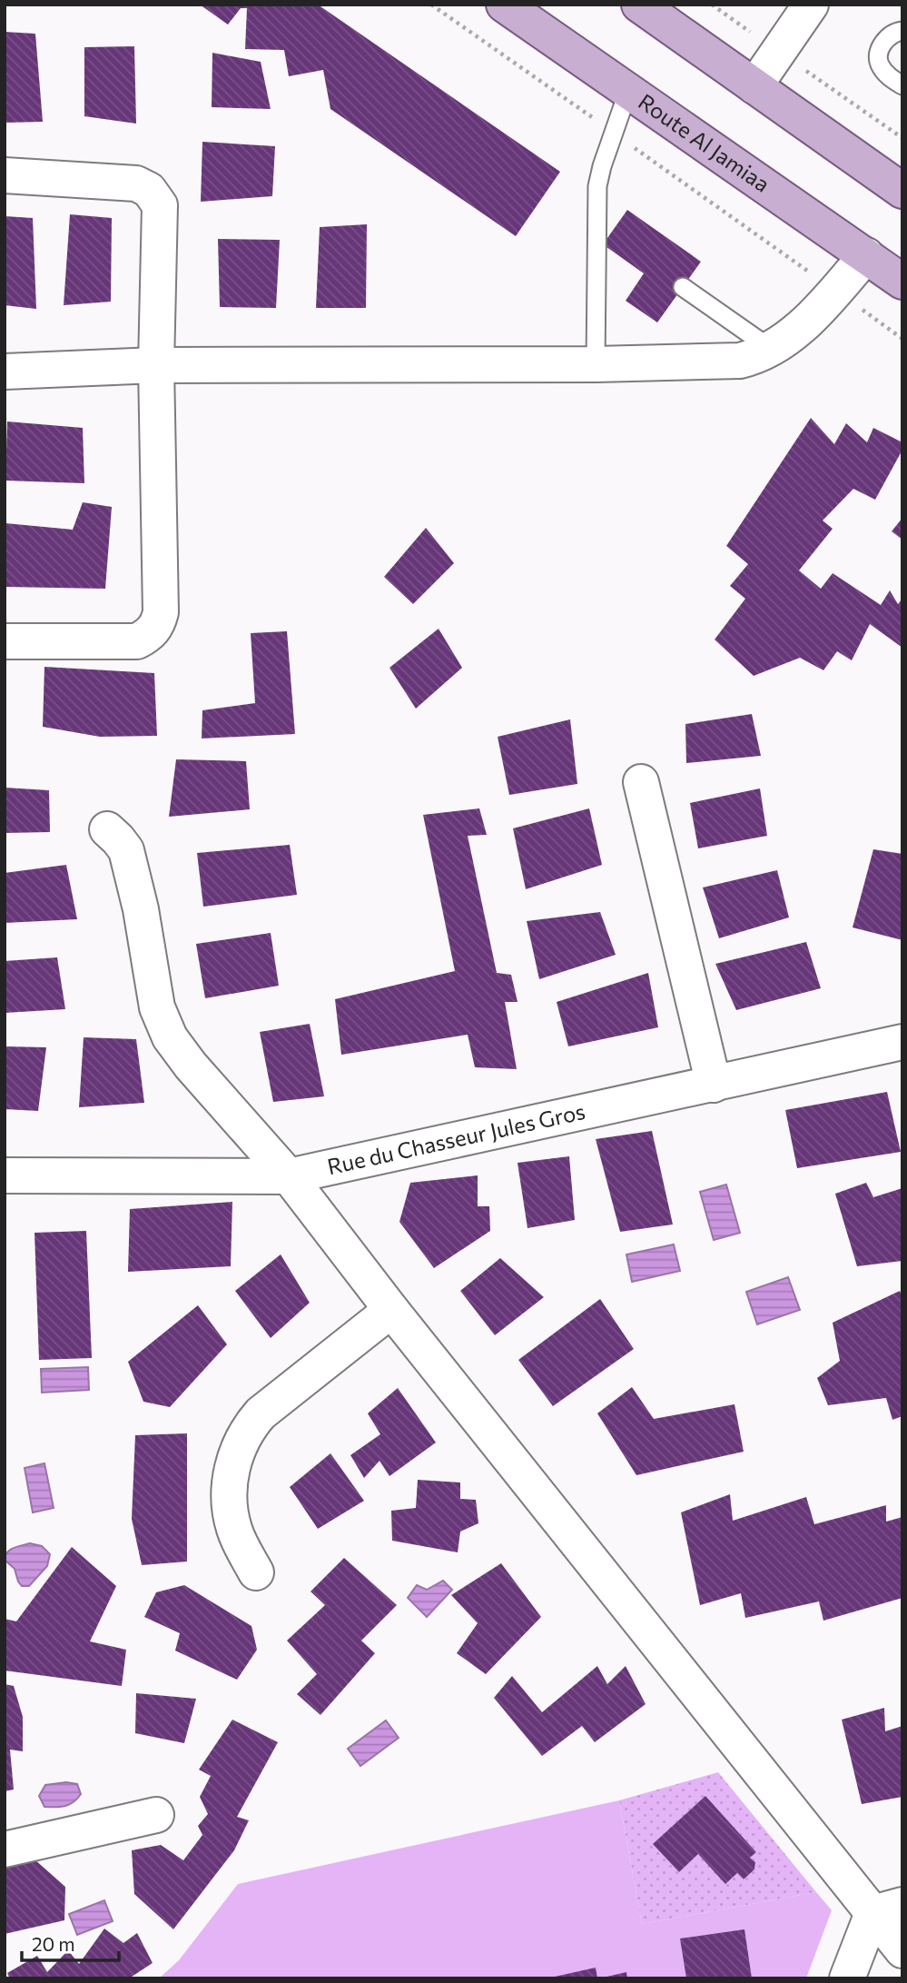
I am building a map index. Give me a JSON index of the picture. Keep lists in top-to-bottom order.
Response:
{
  "streets": {
    "main road": ["Route Al Jamiaa"],
    "street": ["Rue du Chasseur Jules Gros"]
  },
  "scale_bar": "20 m"
}
